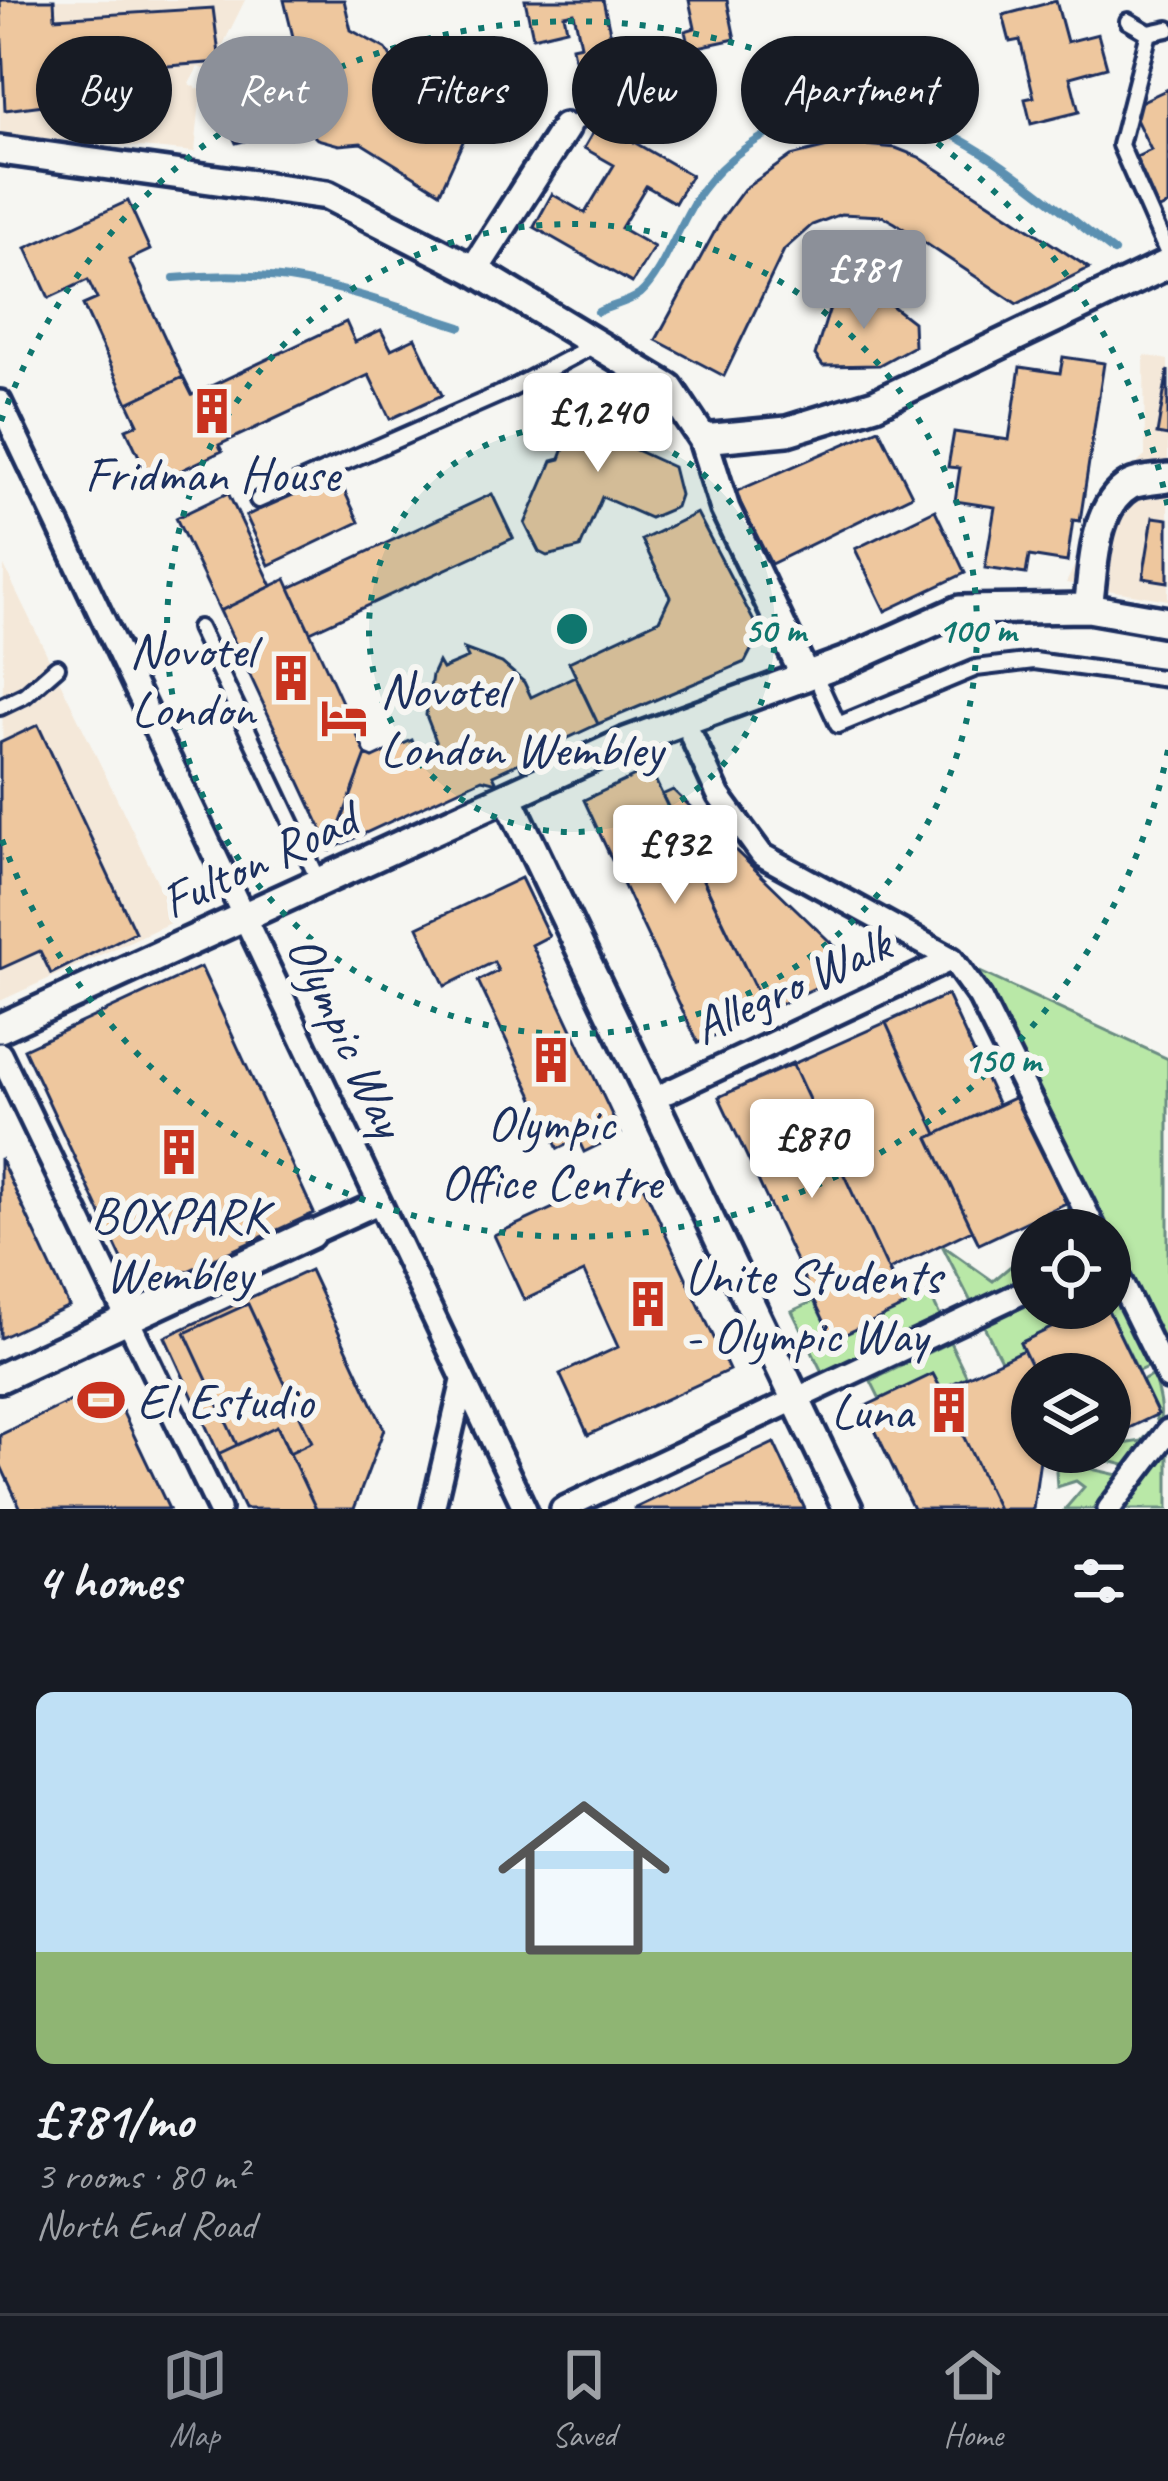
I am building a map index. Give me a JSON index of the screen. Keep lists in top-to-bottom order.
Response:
{
  "streets": {
    "street": ["Fulton Road", "Allegro Walk", "Olympic Way"]
  },
  "crossings": [
    ["Fulton Road", "Olympic Way"]
  ],
  "places": {
    "building": [
      "Fridman House",
      "Novotel London",
      "Olympic Office Centre",
      "BOXPARK Wembley",
      "Unite Students - Olympic Way",
      "Luna"
    ],
    "hotel": ["Novotel London Wembley"],
    "sports": ["El Estudio"]
  },
  "page": {
    "chip": [
      "Buy",
      "Rent",
      "Filters",
      "New",
      "Apartment"
    ],
    "price": [
      "£781",
      "£1,240",
      "£932",
      "£870"
    ],
    "heading": "4 homes",
    "list": [
      {
        "name": "£781/mo",
        "note": "3 rooms · 80 m² · North End Road"
      }
    ],
    "tabs": ["Map", "Saved", "Home"]
  },
  "rings": ["50 m", "100 m", "150 m"]
}
